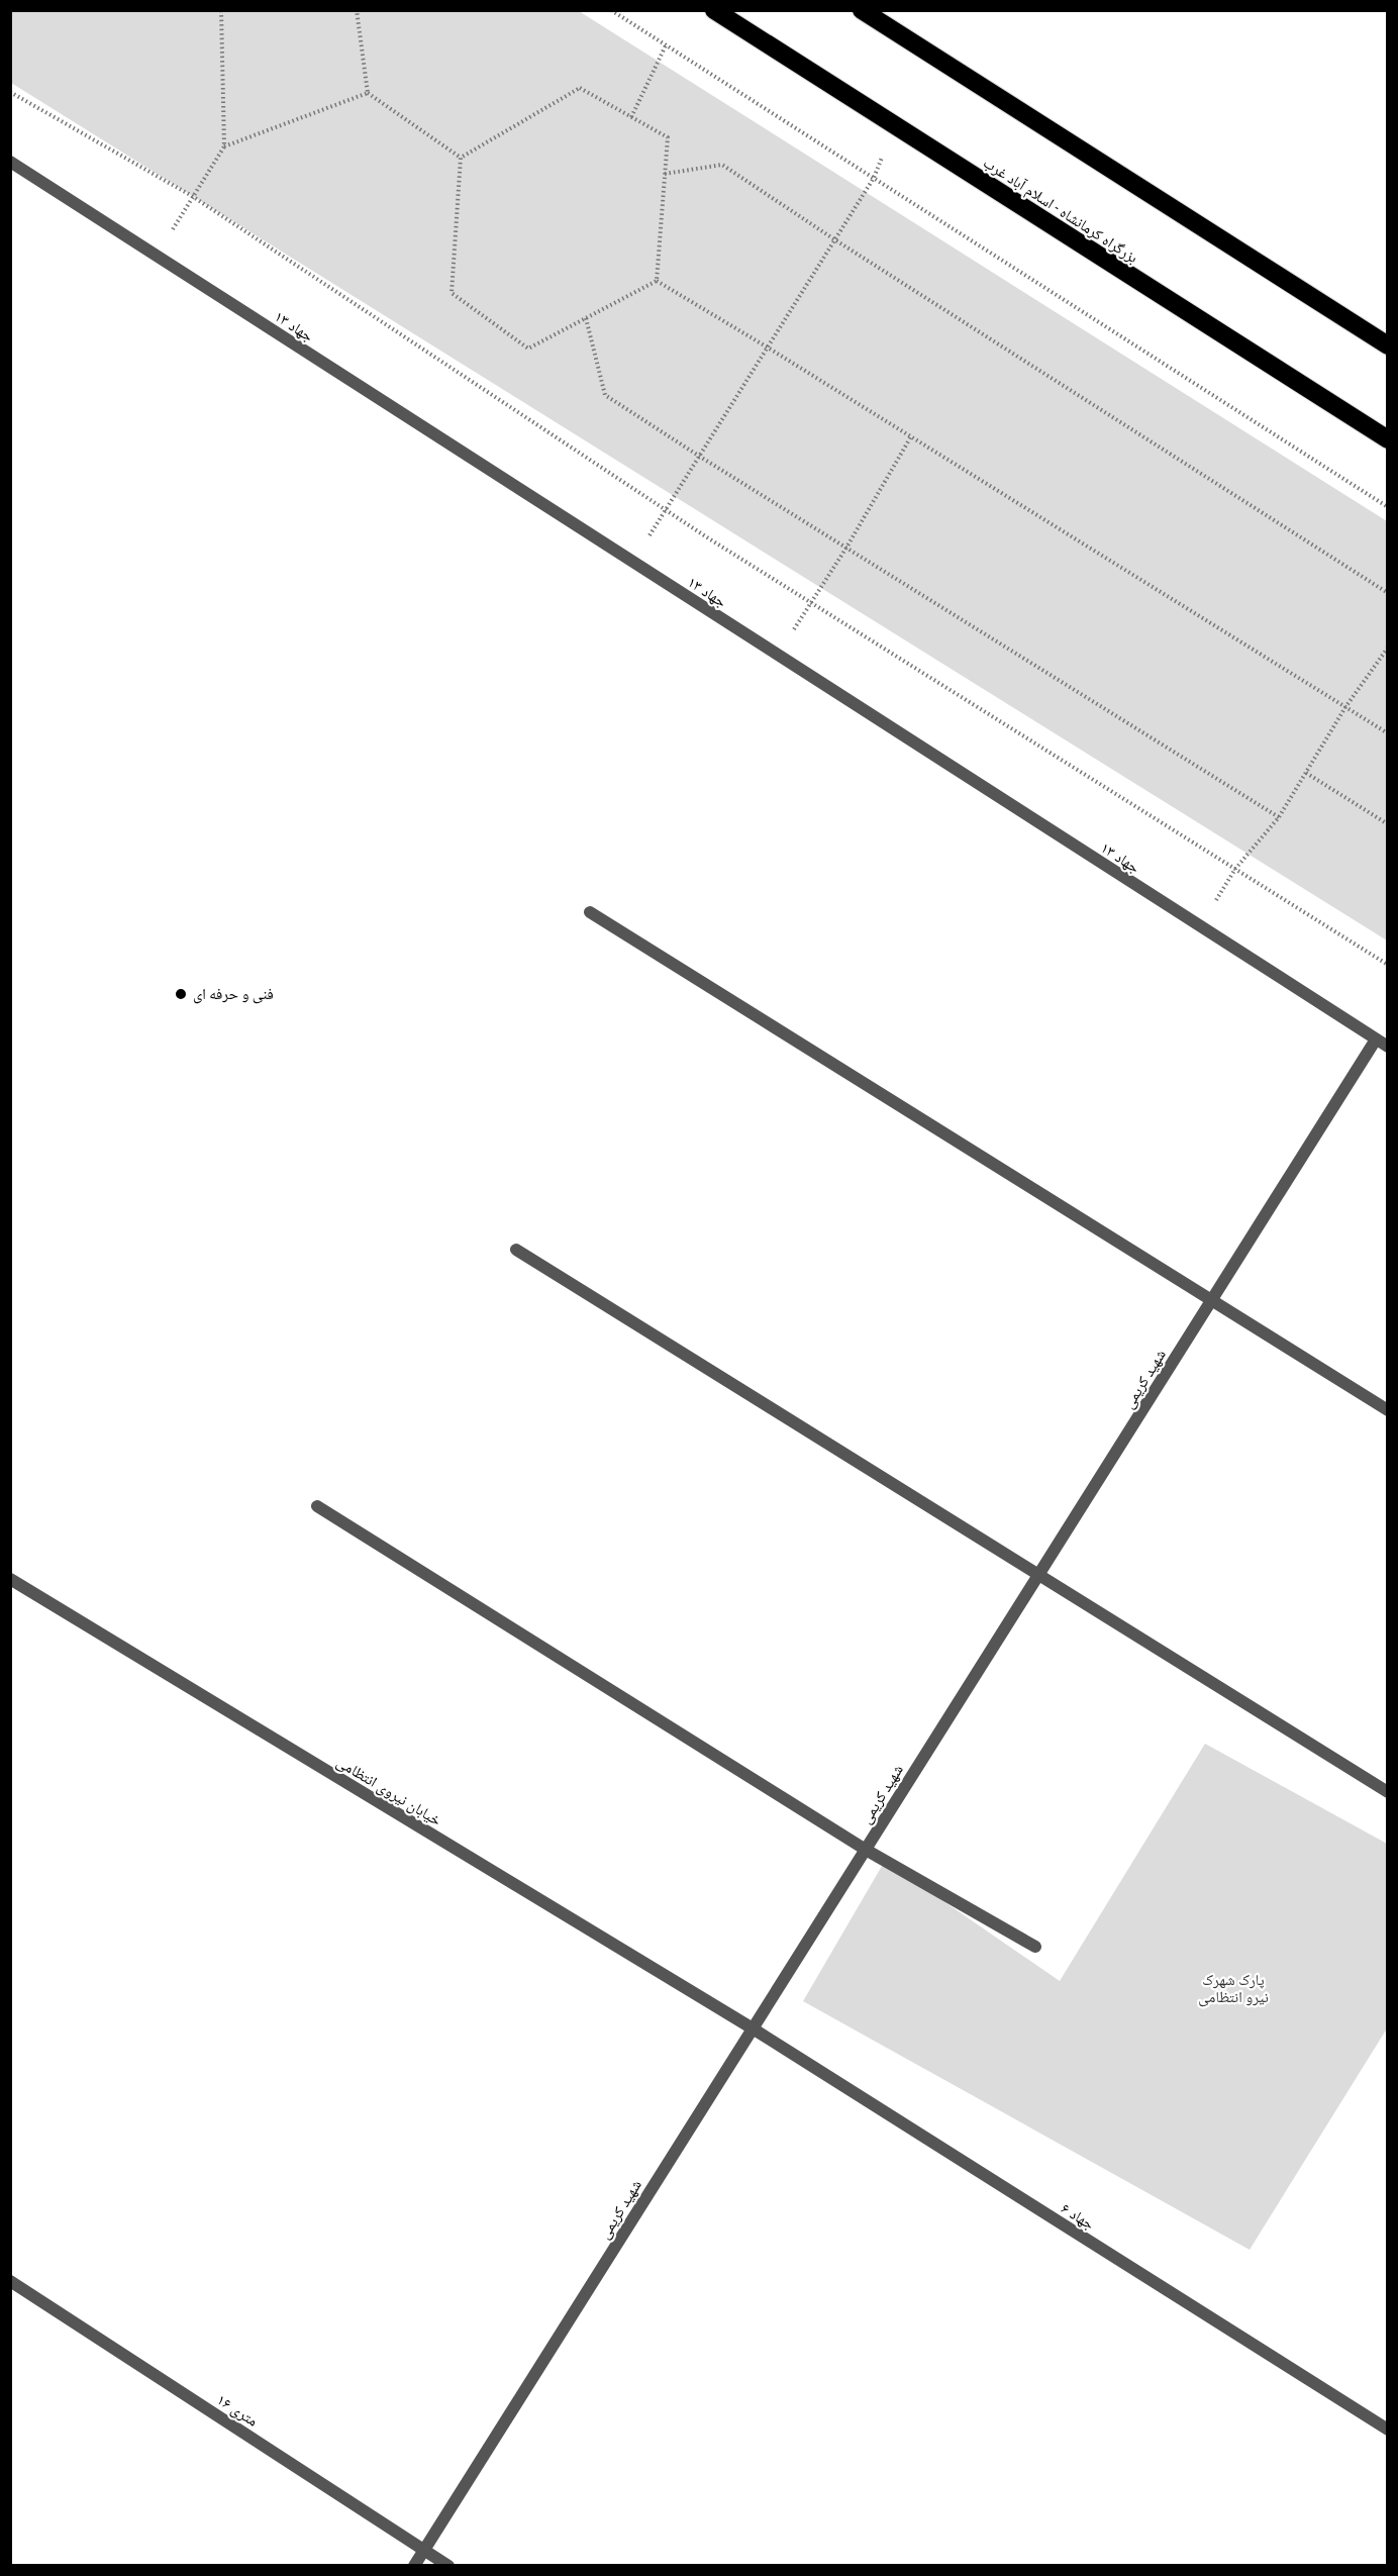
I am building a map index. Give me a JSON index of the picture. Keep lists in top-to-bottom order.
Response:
{
  "streets": {
    "highway": ["بزرگراه کرمانشاه - اسلام آباد غرب"],
    "street": [
      "جهاد ۱۳",
      "شهید کریمی",
      "خیابان نیروی انتظامی",
      "جهاد ۶",
      "۱۶ متری"
    ]
  },
  "crossings": [
    ["جهاد ۱۳", "شهید کریمی"],
    ["شهید کریمی", "خیابان نیروی انتظامی"],
    ["شهید کریمی", "جهاد ۶"],
    ["شهید کریمی", "۱۶ متری"],
    ["خیابان نیروی انتظامی", "جهاد ۶"]
  ],
  "parks": ["پارک شهرک نیرو انتظامی"],
  "places": ["فنی و حرفه ای"]
}
